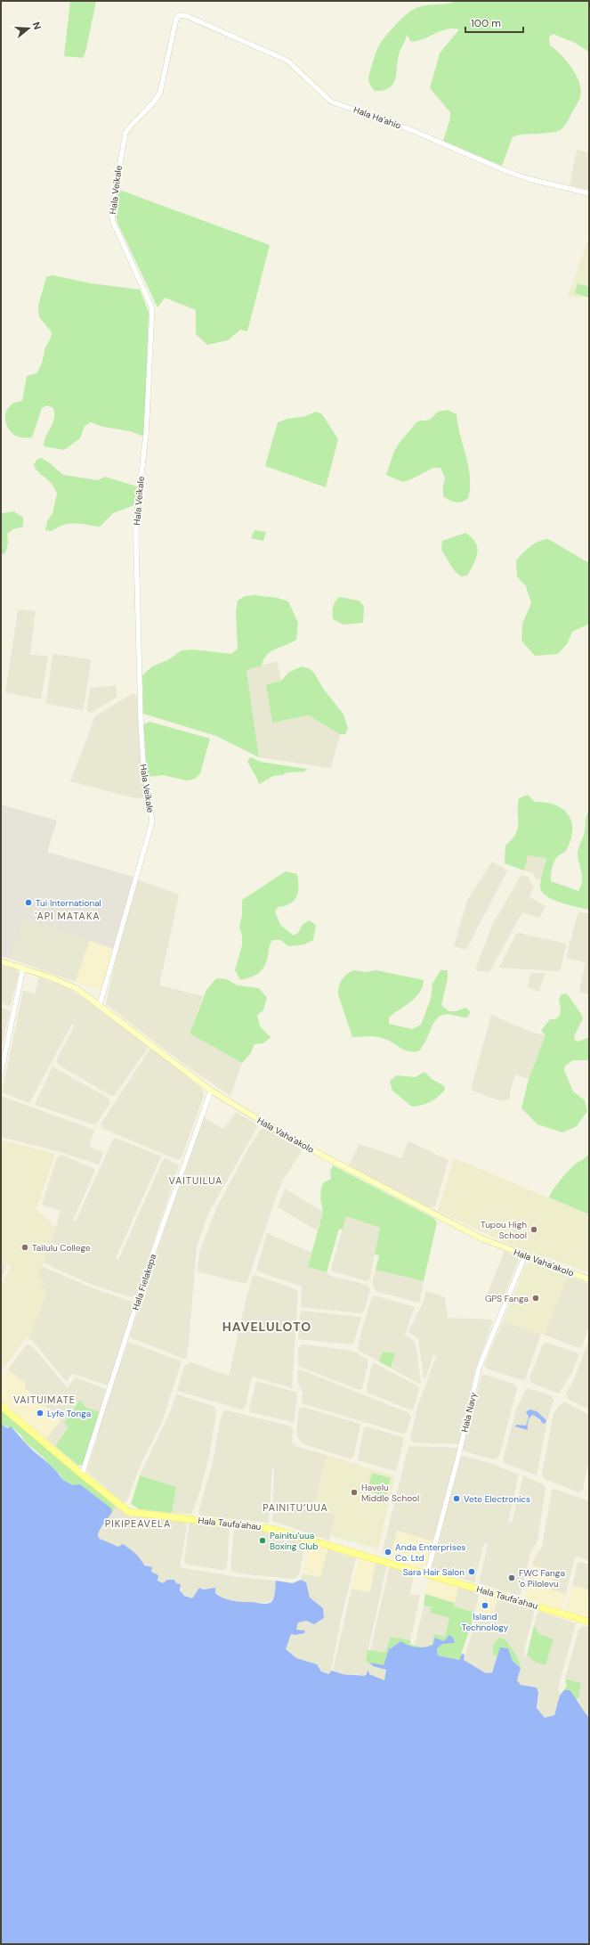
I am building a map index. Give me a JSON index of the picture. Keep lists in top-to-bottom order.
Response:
{
  "streets": {
    "main road": ["Hala Vaha'akolo", "Hala Taufa'ahau"],
    "street": [
      "Hala Ha'ahio",
      "Hala Veikale",
      "Hala Fielakepa",
      "Hala Navy"
    ]
  },
  "crossings": [
    ["Hala Ha'ahio", "Hala Veikale"],
    ["Hala Veikale", "Hala Vaha'akolo"],
    ["Hala Vaha'akolo", "Hala Fielakepa"],
    ["Hala Vaha'akolo", "Hala Navy"],
    ["Hala Fielakepa", "Hala Taufa'ahau"],
    ["Hala Navy", "Hala Taufa'ahau"]
  ],
  "districts": [
    "'API MATAKA",
    "VAITUILUA",
    "HAVELULOTO",
    "VAITUIMATE",
    "PAINITU’UUA",
    "PIKIPEAVELA"
  ],
  "places": [
    "Tui International",
    "Tupou High School",
    "Tailulu College",
    "GPS Fanga",
    "Lyfe Tonga",
    "Havelu Middle School",
    "Vete Electronics",
    "Painitu’uua Boxing Club",
    "Anda Enterprises Co. Ltd",
    "Sara Hair Salon",
    "FWC Fanga 'o Pilolevu",
    "Island Technology"
  ],
  "scale_bar": "100 m",
  "north": "right"
}
